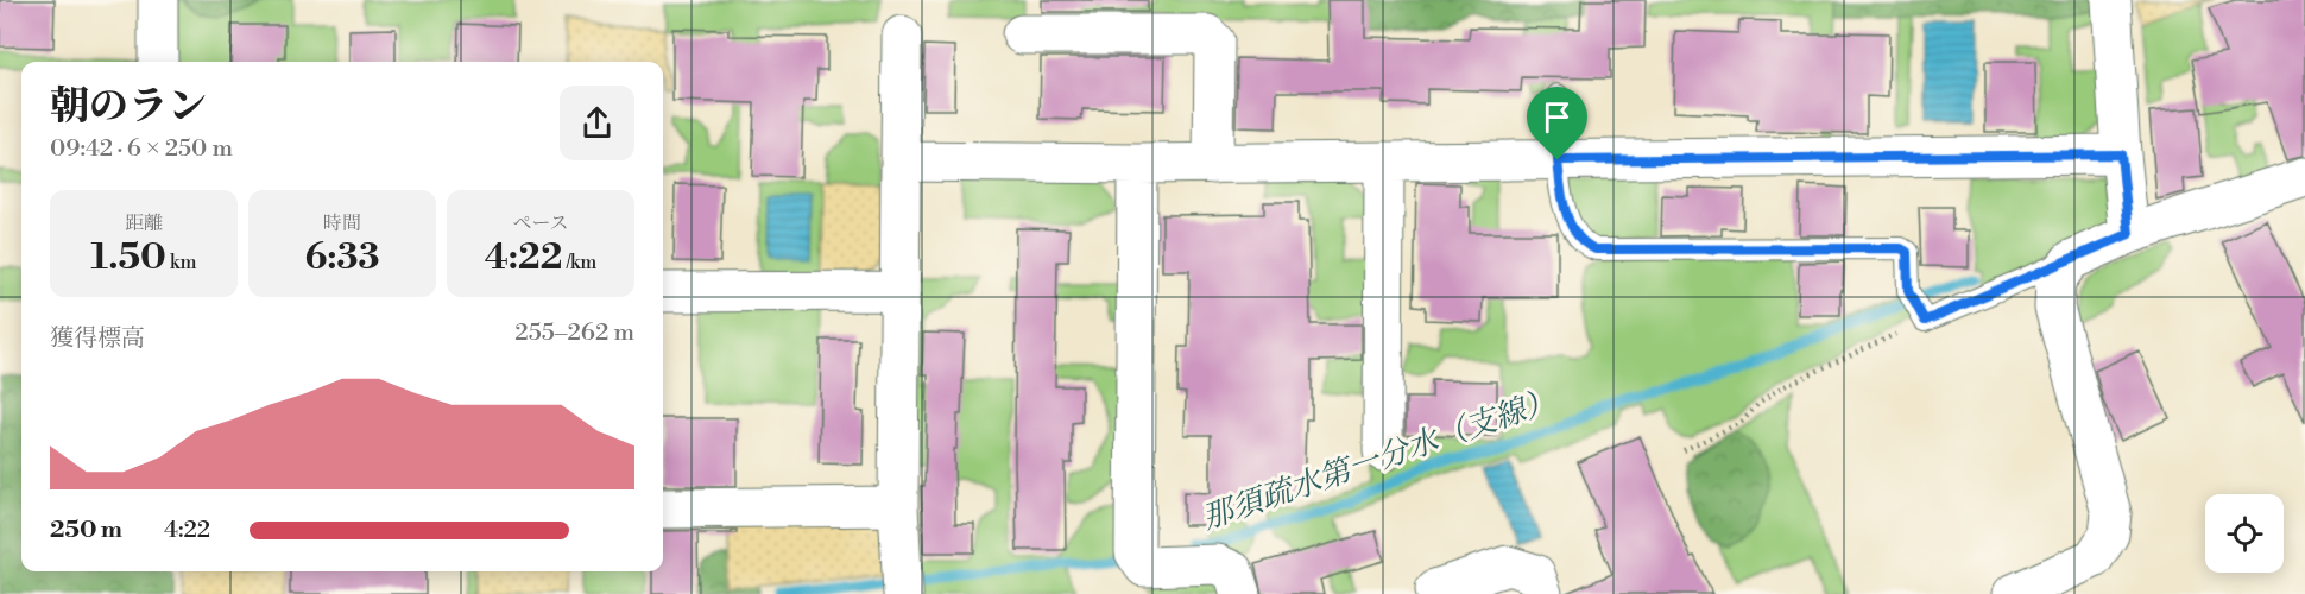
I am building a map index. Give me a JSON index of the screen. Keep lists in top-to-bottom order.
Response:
{
  "water": ["那須疏水第一分水（支線）"],
  "page": {
    "heading": ["朝のラン", "09:42 · 6 × 250 m"],
    "stats": [
      ["距離", "1.50 km"],
      ["時間", "6:33"],
      ["ペース", "4:22 /km"]
    ],
    "chart": ["獲得標高", "255–262 m"],
    "list": [
      {
        "name": "250 m",
        "note": "4:22"
      }
    ]
  }
}
